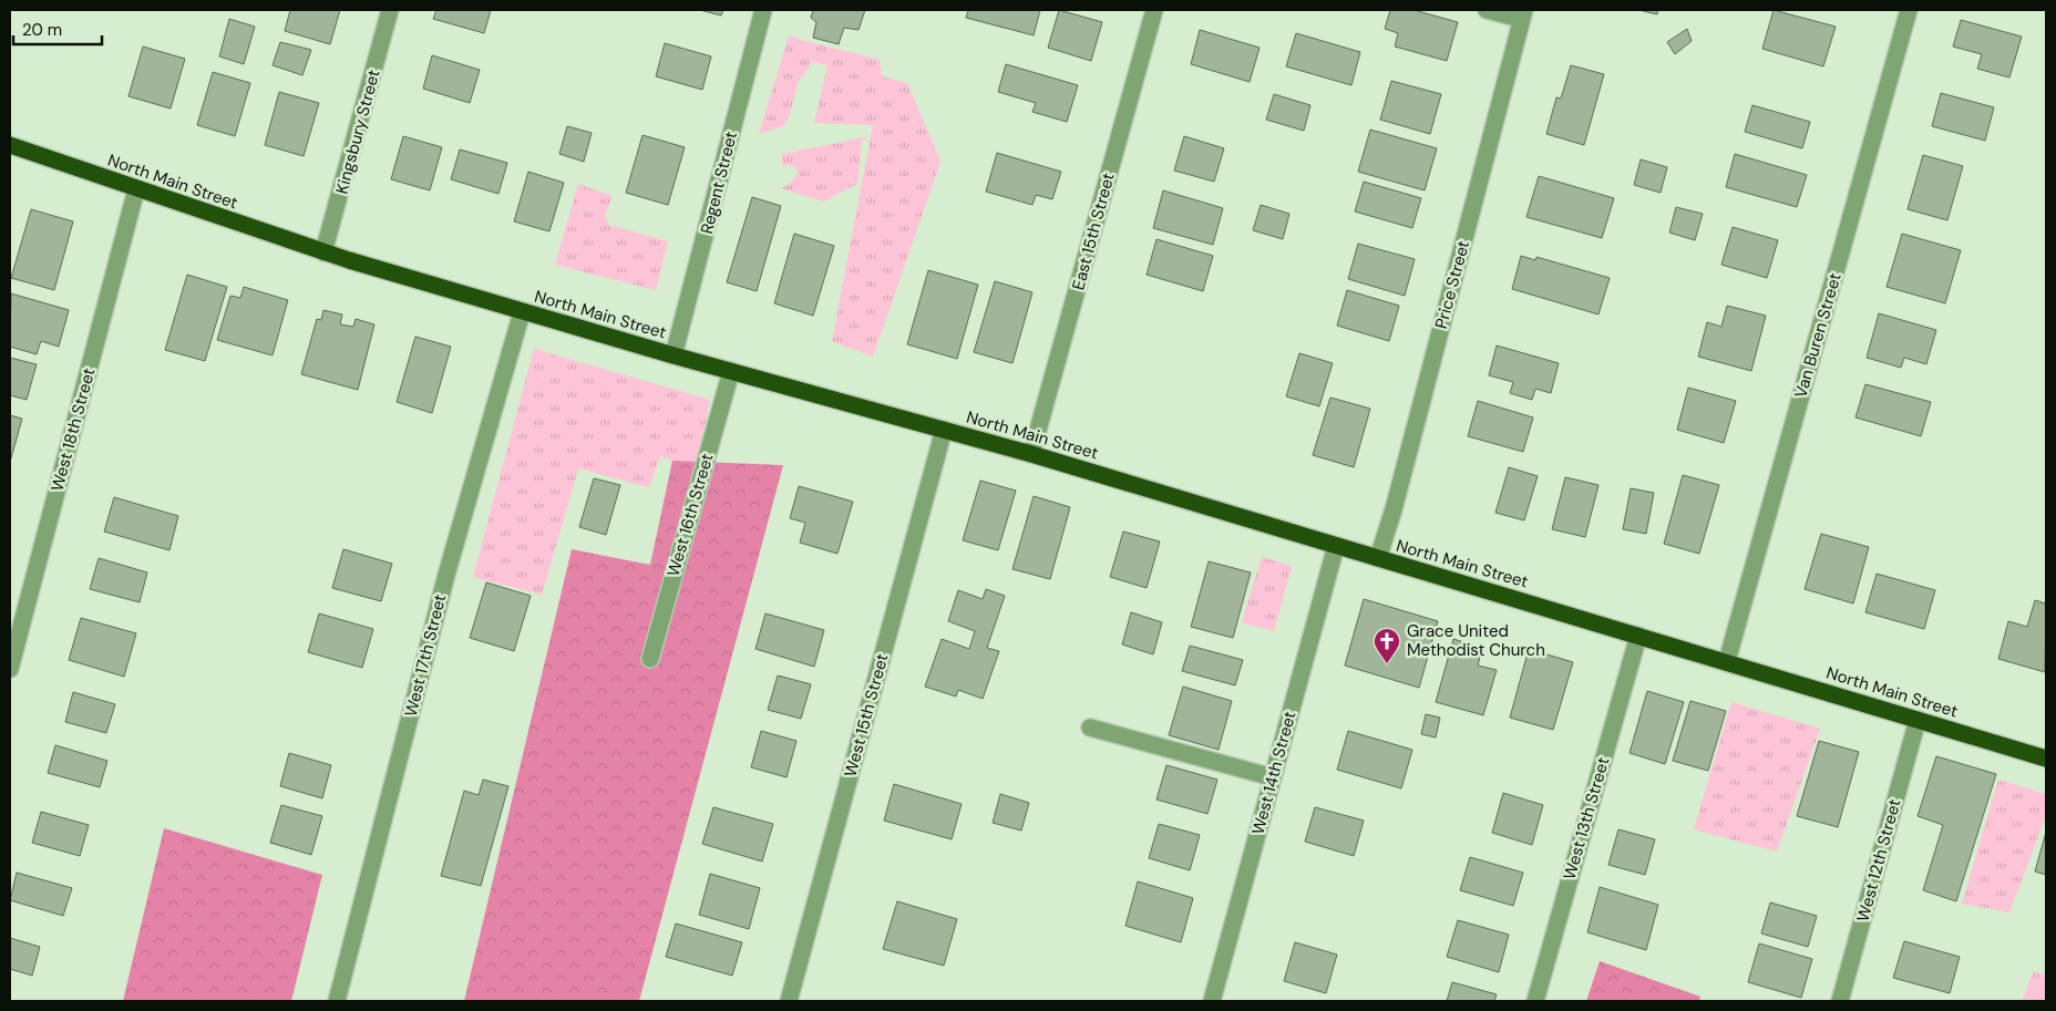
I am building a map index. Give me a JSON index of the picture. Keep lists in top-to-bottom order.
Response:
{
  "streets": {
    "highway": ["North Main Street"],
    "street": [
      "Kingsbury Street",
      "Regent Street",
      "East 15th Street",
      "Price Street",
      "Van Buren Street",
      "West 18th Street",
      "West 16th Street",
      "West 17th Street",
      "West 15th Street",
      "West 14th Street",
      "West 13th Street",
      "West 12th Street"
    ]
  },
  "crossings": [
    ["Kingsbury Street", "North Main Street"],
    ["North Main Street", "Regent Street"],
    ["North Main Street", "East 15th Street"],
    ["North Main Street", "Price Street"],
    ["North Main Street", "Van Buren Street"],
    ["North Main Street", "West 18th Street"],
    ["North Main Street", "West 16th Street"],
    ["North Main Street", "West 17th Street"],
    ["North Main Street", "West 15th Street"],
    ["North Main Street", "West 14th Street"],
    ["North Main Street", "West 13th Street"],
    ["North Main Street", "West 12th Street"]
  ],
  "places": {
    "church": ["Grace United Methodist Church"]
  },
  "scale_bar": "20 m"
}
